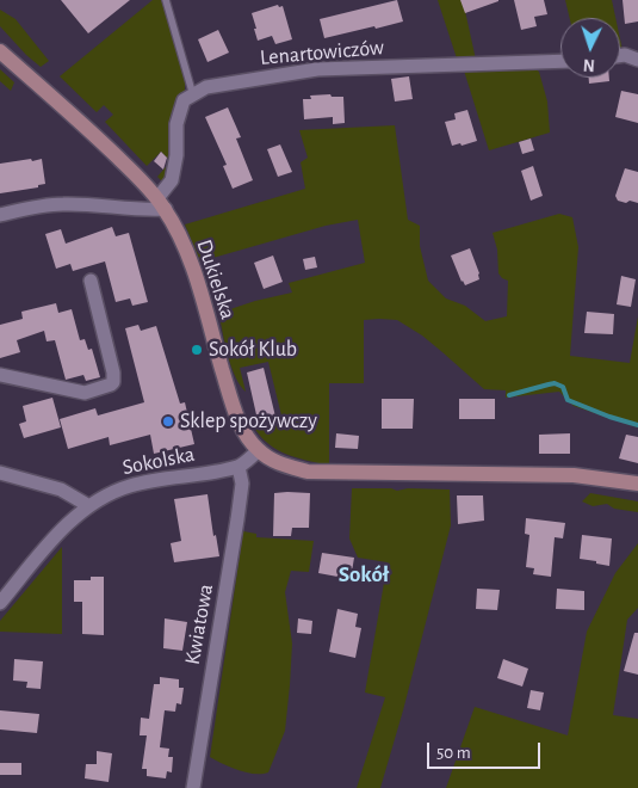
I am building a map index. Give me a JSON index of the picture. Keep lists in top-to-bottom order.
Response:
{
  "streets": {
    "main road": ["Dukielska"],
    "street": ["Lenartowiczów", "Sokolska", "Kwiatowa"]
  },
  "crossings": [
    ["Dukielska", "Sokolska"],
    ["Sokolska", "Kwiatowa"]
  ],
  "districts": ["Sokół"],
  "places": ["Sokół Klub", "Sklep spożywczy"],
  "scale_bar": "50 m",
  "north": "bottom"
}
